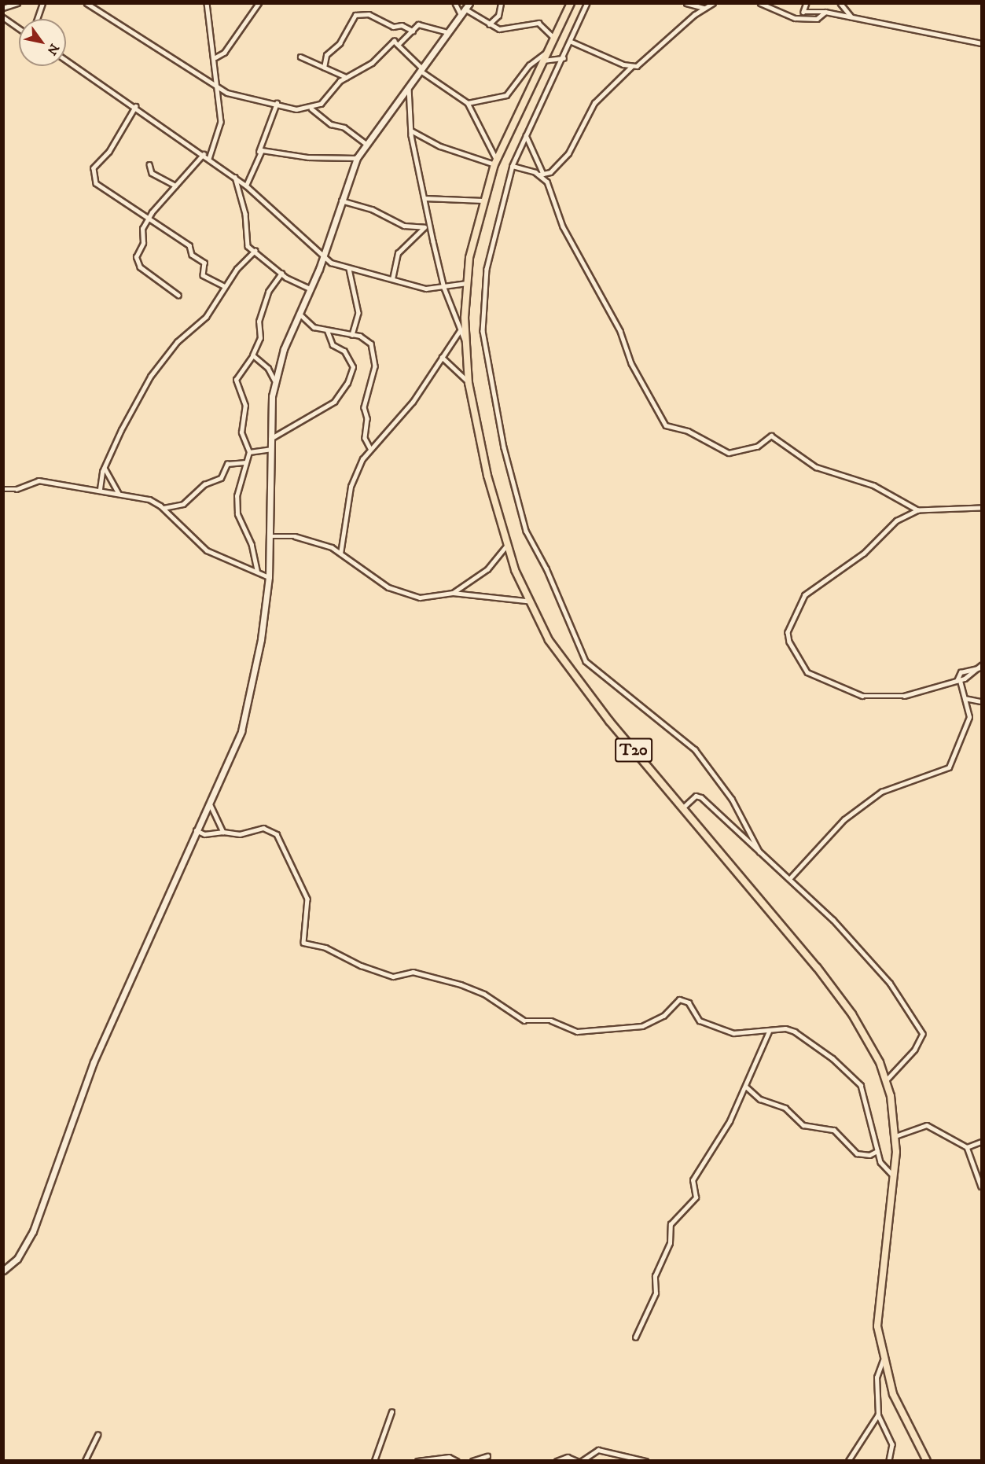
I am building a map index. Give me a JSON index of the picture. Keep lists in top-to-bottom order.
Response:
{
  "streets": {
    "main road": ["T20"]
  },
  "north": "bottom right"
}
